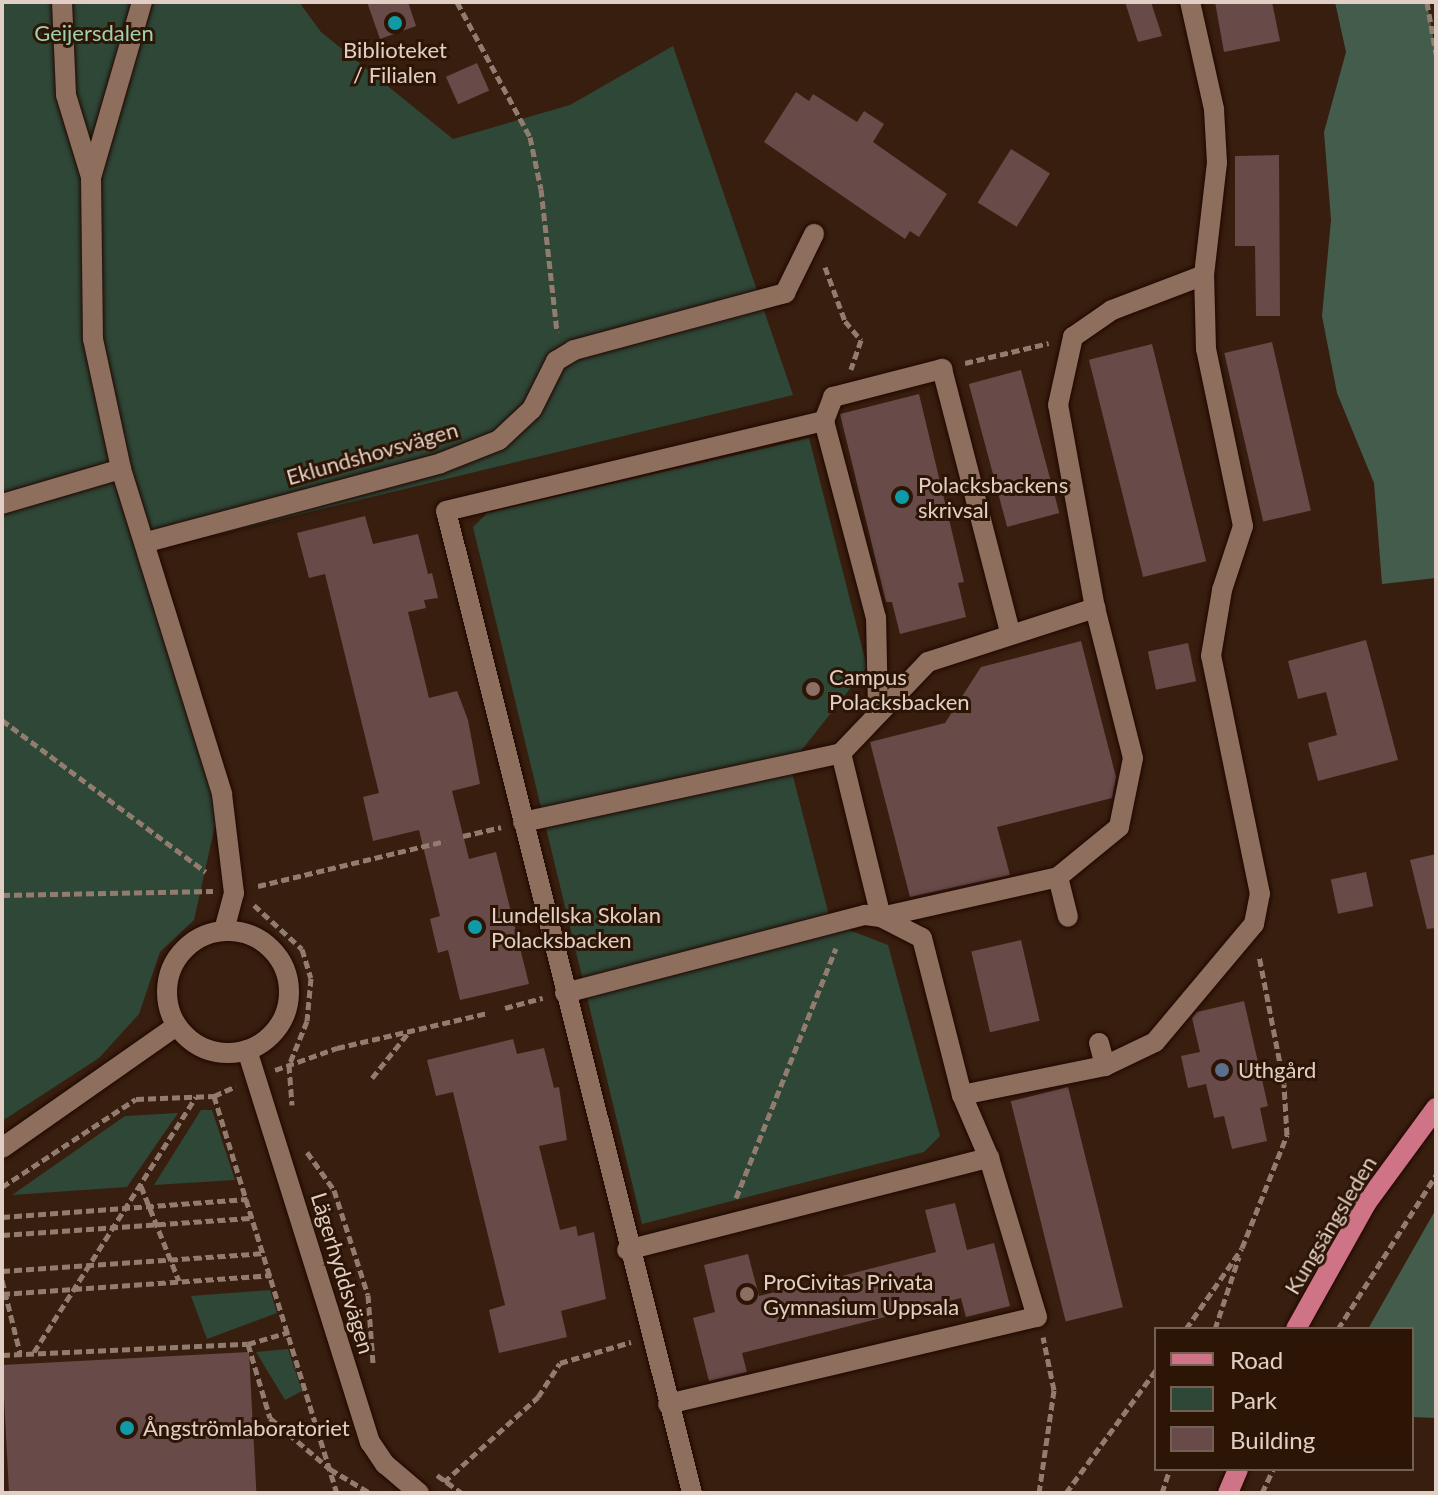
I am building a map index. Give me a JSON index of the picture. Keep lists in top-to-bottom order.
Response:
{
  "streets": {
    "main road": ["Kungsängsleden"],
    "street": ["Eklundshovsvägen", "Lägerhyddsvägen"]
  },
  "parks": ["Geijersdalen"],
  "places": [
    "Biblioteket / Filialen",
    "Polacksbackens skrivsal",
    "Campus Polacksbacken",
    "Lundellska Skolan Polacksbacken",
    "Uthgård",
    "ProCivitas Privata Gymnasium Uppsala",
    "Ångströmlaboratoriet"
  ],
  "legend": ["Road", "Park", "Building"]
}
